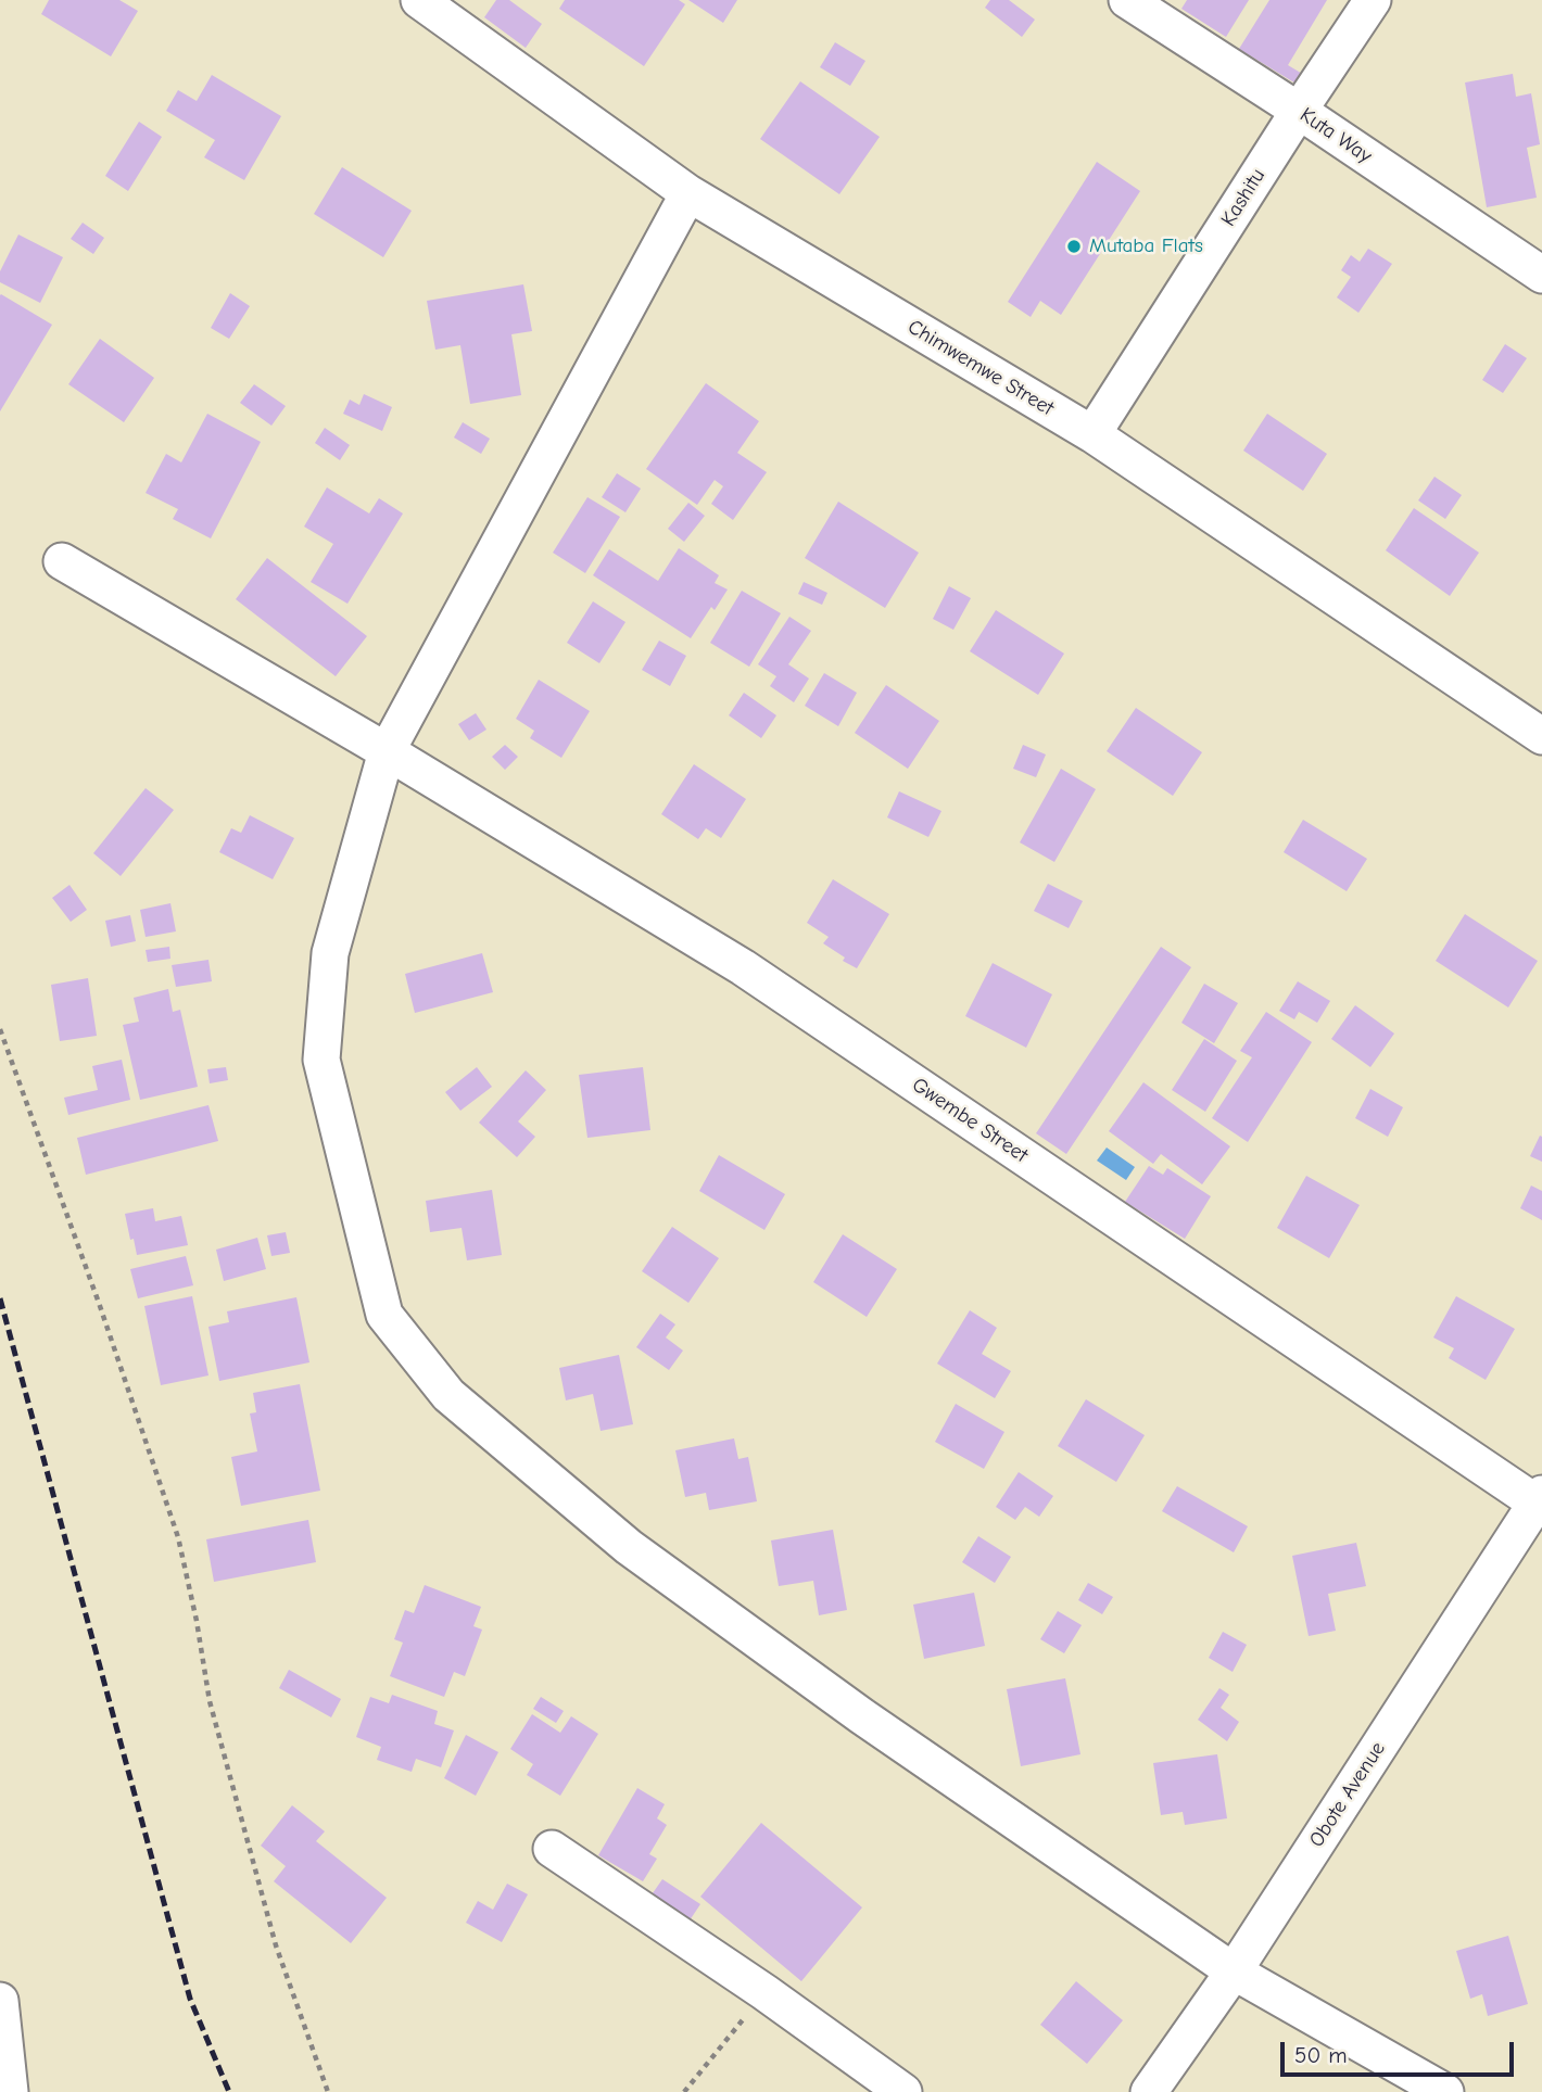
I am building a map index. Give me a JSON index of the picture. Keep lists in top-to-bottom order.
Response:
{
  "streets": {
    "street": [
      "Kuta Way",
      "Kashitu",
      "Chimwemwe Street",
      "Gwembe Street",
      "Obote Avenue"
    ]
  },
  "crossings": [
    ["Kuta Way", "Kashitu"],
    ["Kashitu", "Chimwemwe Street"],
    ["Gwembe Street", "Obote Avenue"]
  ],
  "places": ["Mutaba Flats"],
  "scale_bar": "50 m"
}
